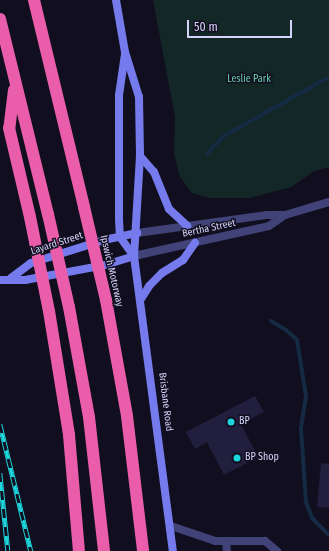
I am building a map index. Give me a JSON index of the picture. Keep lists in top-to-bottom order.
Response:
{
  "streets": {
    "highway": ["Ipswich Motorway"],
    "main road": ["Layard Street", "Brisbane Road"],
    "street": ["Bertha Street"]
  },
  "crossings": [
    ["Bertha Street", "Layard Street"],
    ["Bertha Street", "Brisbane Road"],
    ["Layard Street", "Brisbane Road"]
  ],
  "parks": ["Leslie Park"],
  "places": ["BP", "BP Shop"],
  "scale_bar": "50 m"
}
